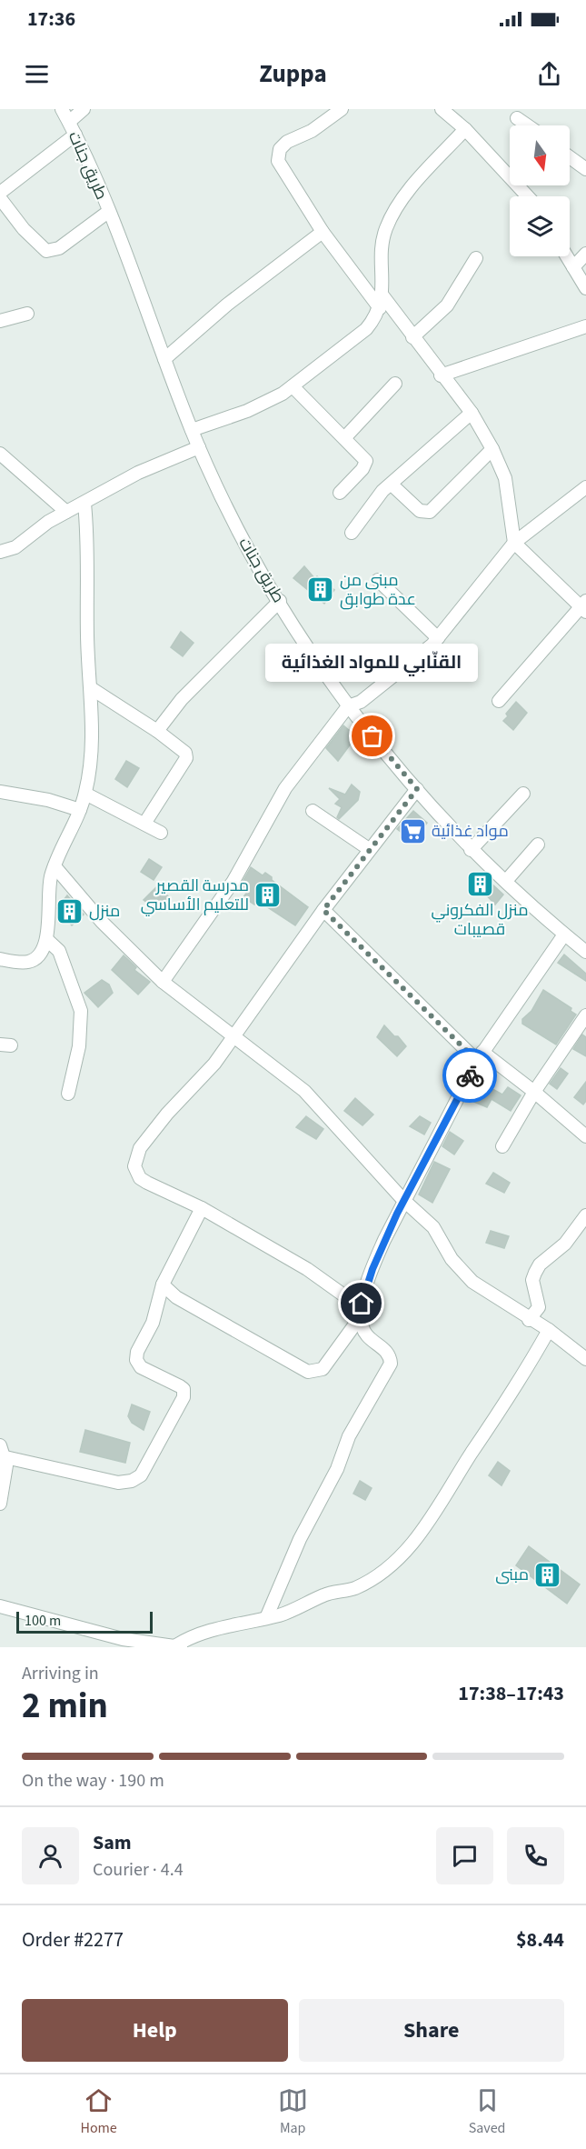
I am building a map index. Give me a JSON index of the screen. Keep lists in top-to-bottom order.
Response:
{
  "streets": {
    "street": ["طريق جنات"]
  },
  "places": {
    "building": [
      "مبنى من عدة طوابق",
      "منزل الفكروني قصيبات",
      "مدرسة القصير للتعليم الأساسي",
      "منزل",
      "مبنى"
    ],
    "other": ["القنّابي للمواد الغذائية"],
    "supermarket": ["مواد غذائية"]
  },
  "scale_bar": "100 m",
  "north": "bottom",
  "page": {
    "status": "17:36",
    "header": "Zuppa",
    "bubble": "القنّابي للمواد الغذائية",
    "scale": "100 m",
    "heading": ["2 min", "Arriving in", "17:38–17:43"],
    "panel": [
      "Sam",
      "Courier · 4.4",
      "Order #2277",
      "$8.44"
    ],
    "bar": "On the way · 190 m",
    "buttons": ["Help", "Share"],
    "tabs": ["Home", "Map", "Saved"]
  }
}
